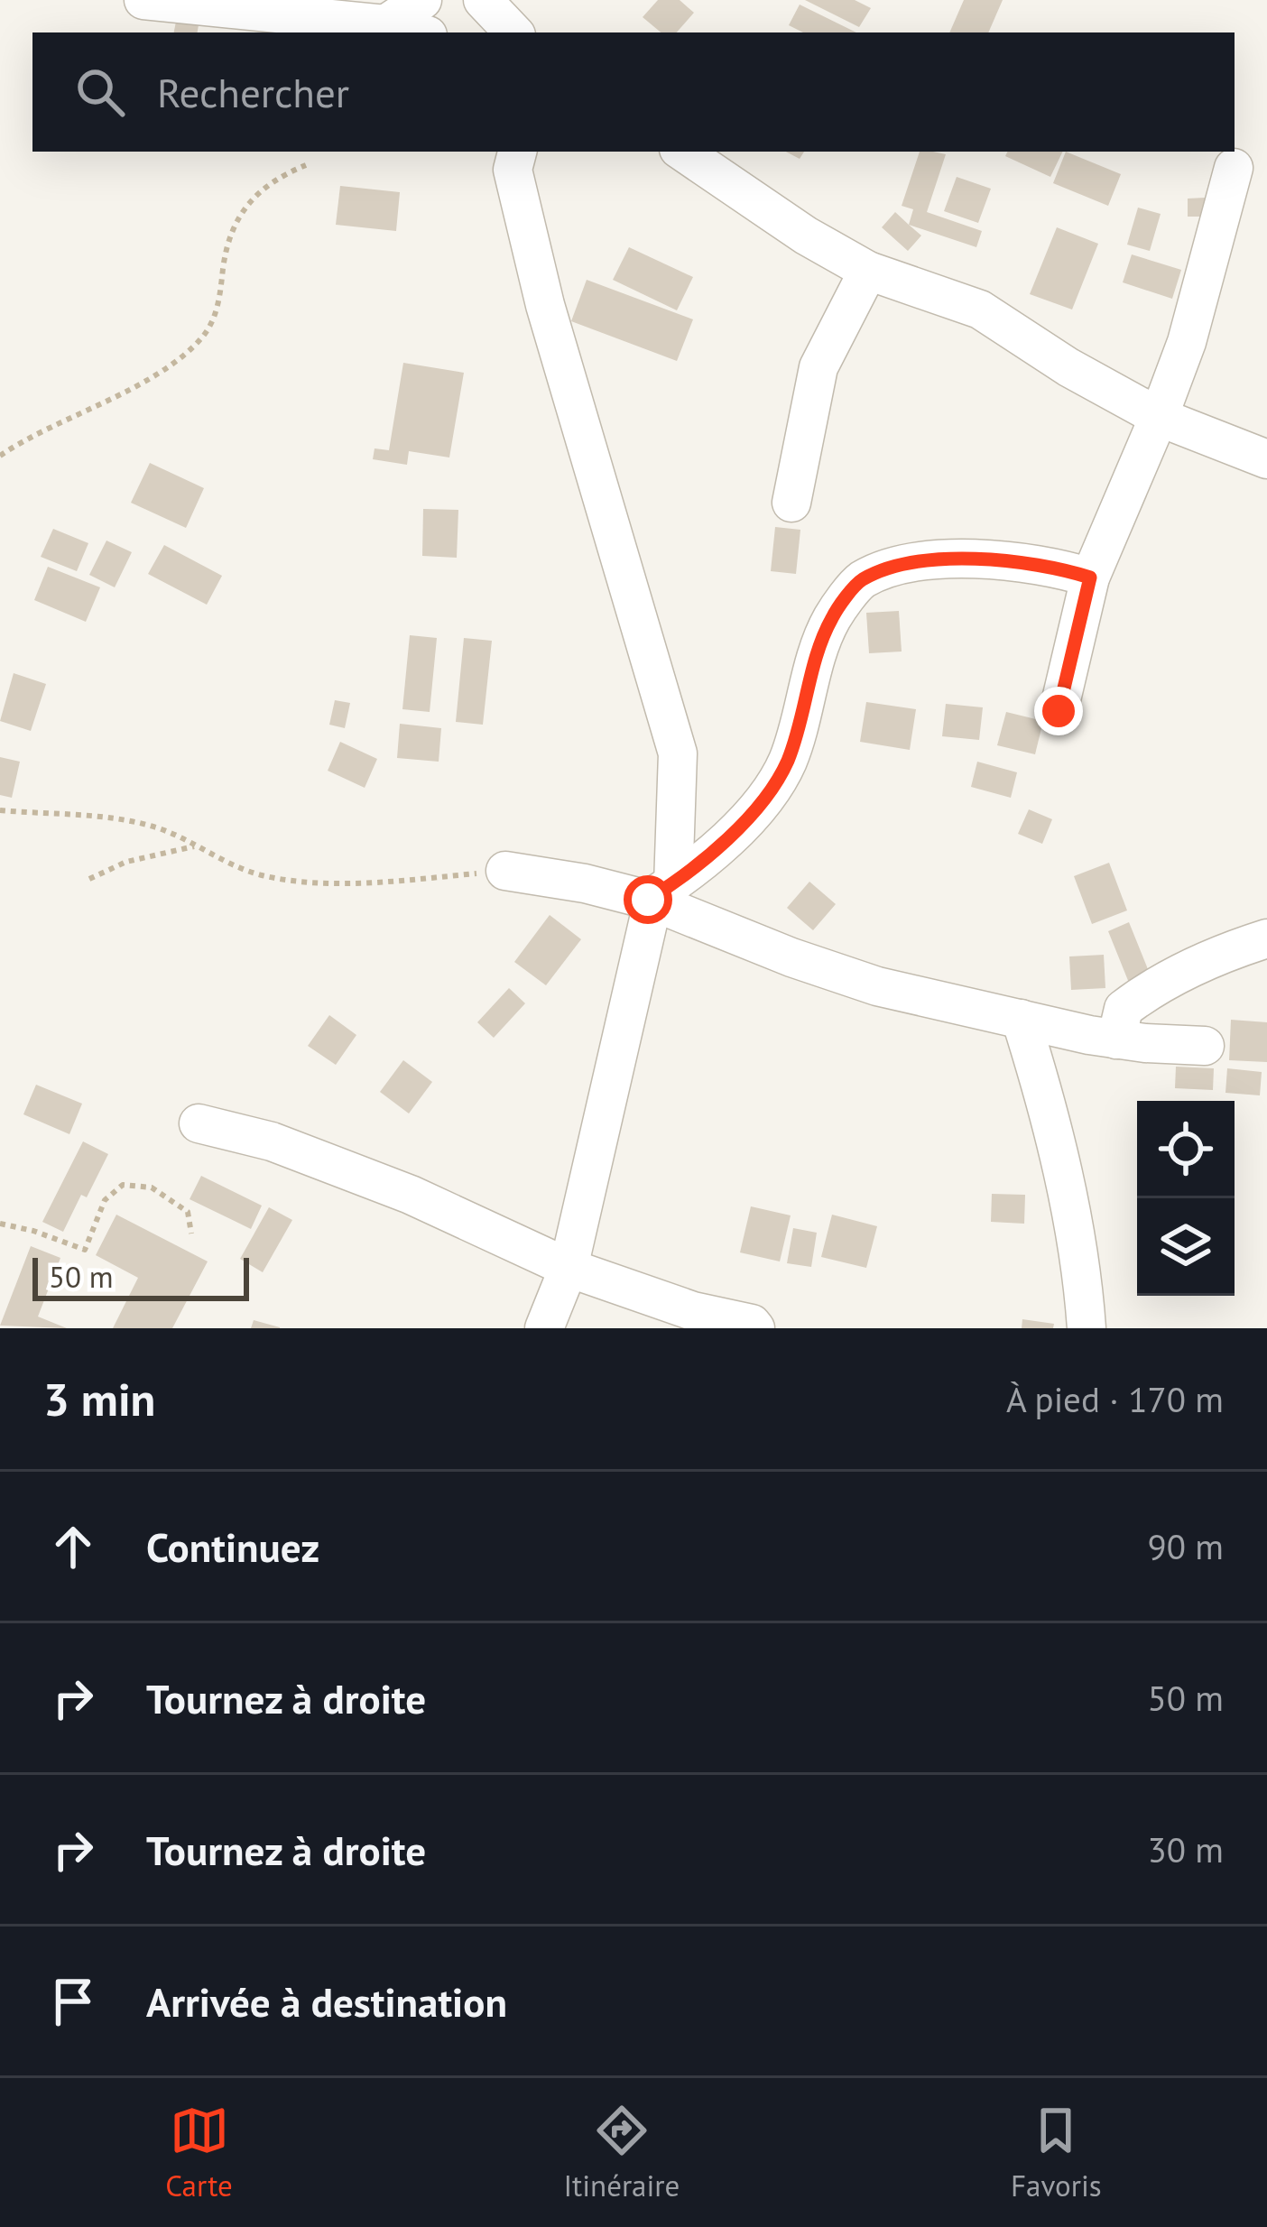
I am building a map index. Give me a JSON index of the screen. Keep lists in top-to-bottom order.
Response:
{
  "scale_bar": "50 m",
  "page": {
    "search": "Rechercher",
    "scale": "50 m",
    "heading": ["3 min", "À pied · 170 m"],
    "list": [
      ["Continuez", "90 m"],
      ["Tournez à droite", "50 m"],
      ["Tournez à droite", "30 m"],
      "Arrivée à destination"
    ],
    "nav": ["Carte", "Itinéraire", "Favoris"]
  }
}
